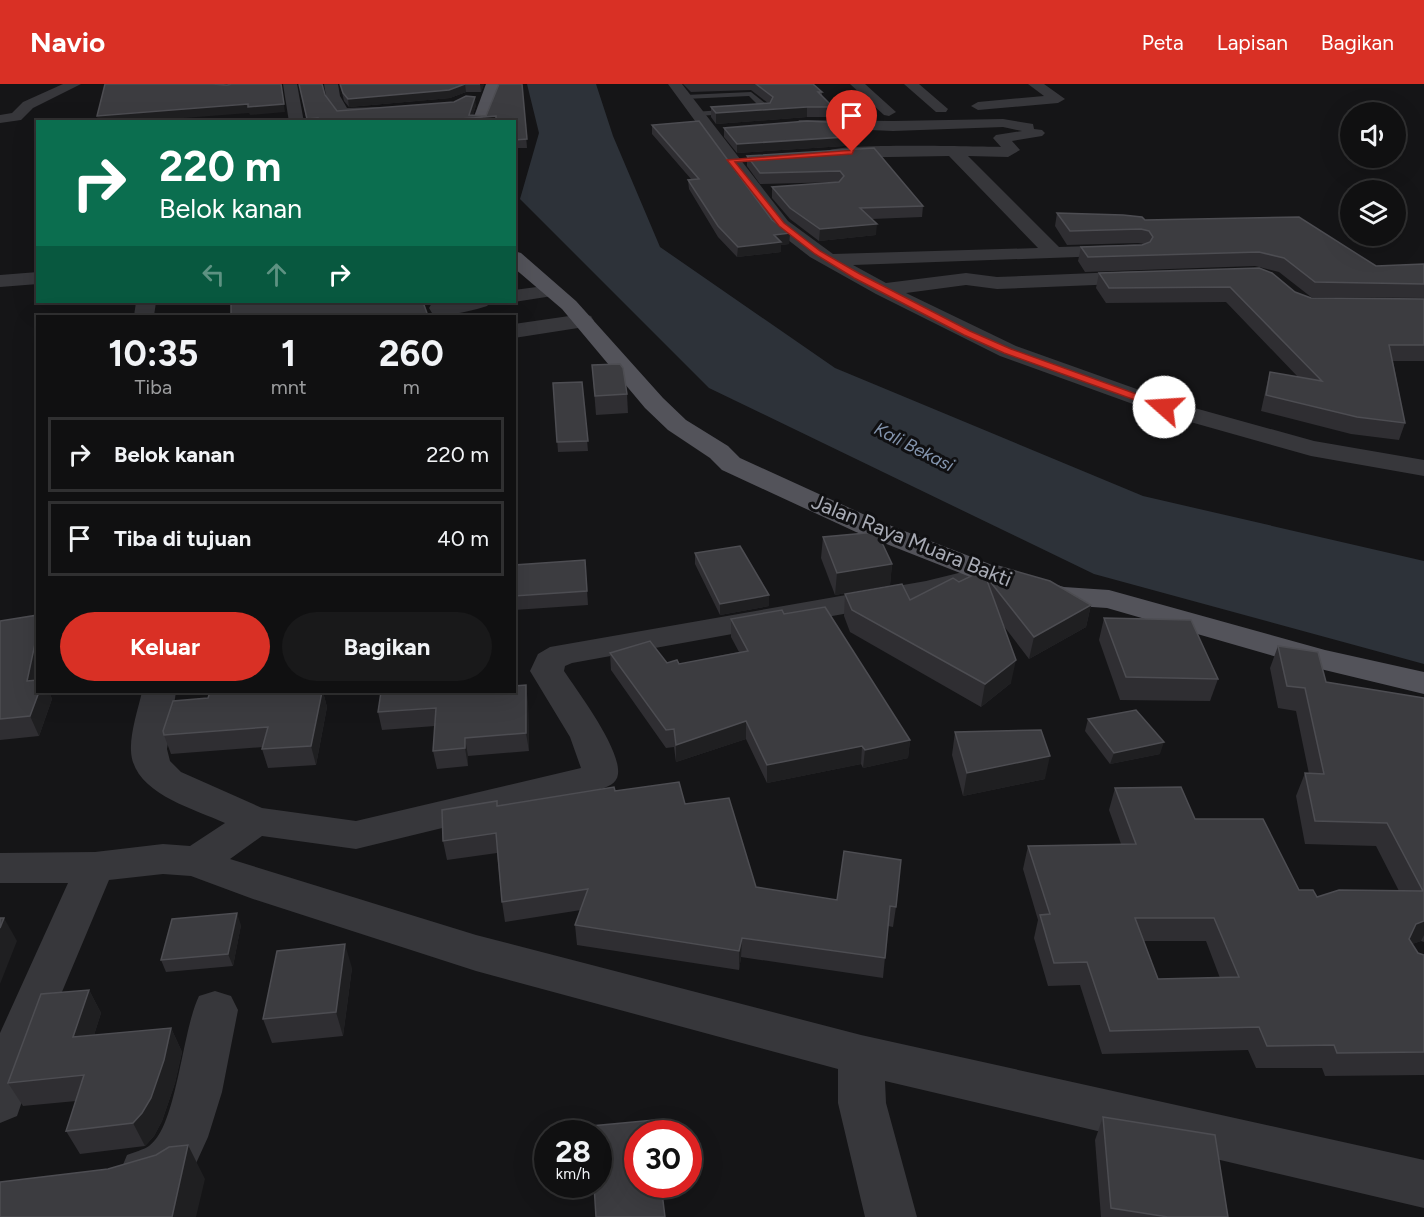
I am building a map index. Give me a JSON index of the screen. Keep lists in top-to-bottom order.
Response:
{
  "streets": {
    "main road": ["Jalan Raya Muara Bakti"]
  },
  "water": ["Kali Bekasi"],
  "page": {
    "header": "Navio",
    "nav": ["Peta", "Lapisan", "Bagikan"],
    "turn": ["220 m", "Belok kanan"],
    "eta": [
      "10:35",
      "Tiba",
      "1",
      "mnt",
      "260",
      "m"
    ],
    "list": [
      {
        "name": "Belok kanan",
        "value": "220 m"
      },
      {
        "name": "Tiba di tujuan",
        "value": "40 m"
      }
    ],
    "buttons": ["Keluar", "Bagikan"],
    "speed": "28 km/h",
    "limit": "30"
  }
}
